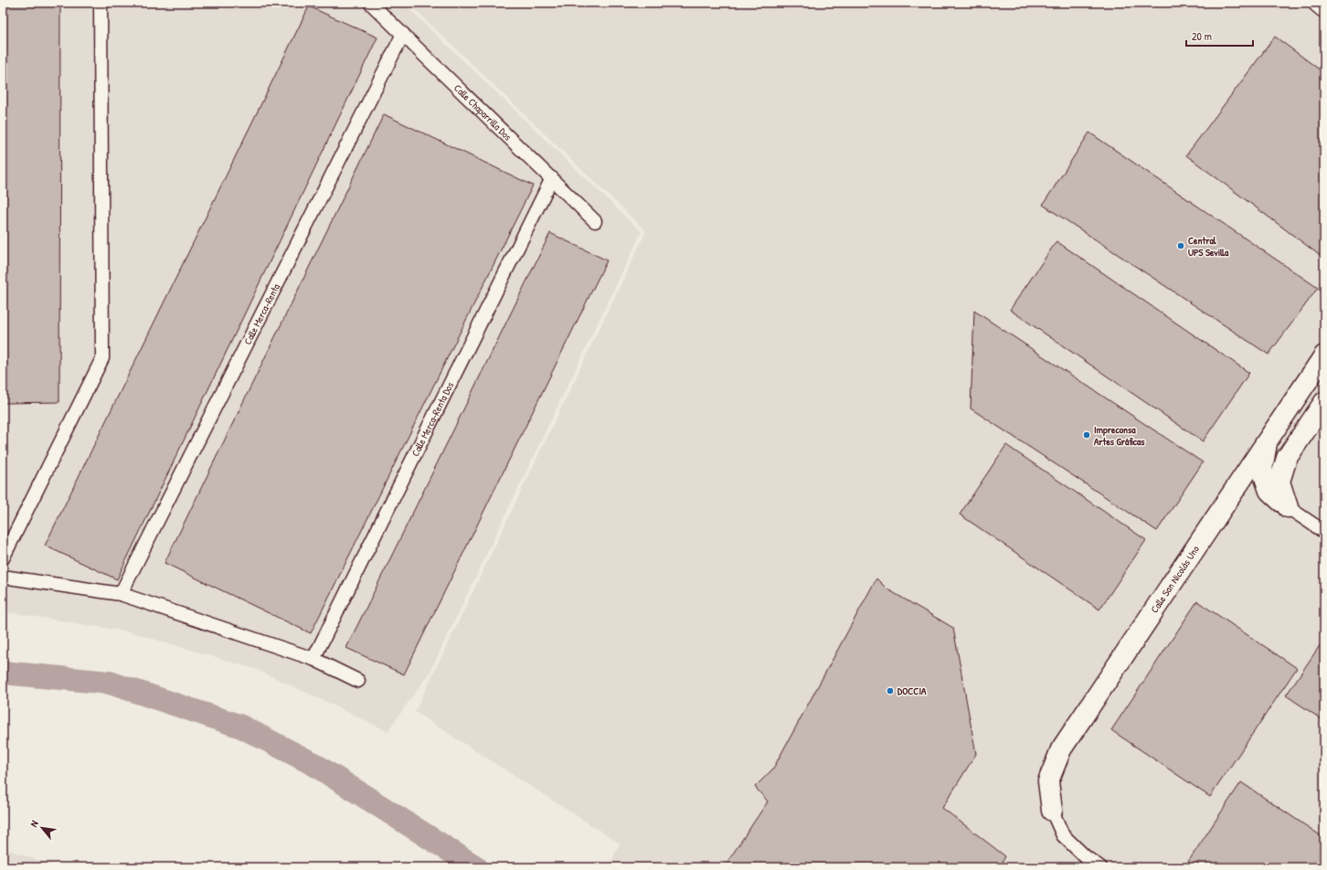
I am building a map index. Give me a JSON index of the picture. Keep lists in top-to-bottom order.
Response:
{
  "streets": {
    "street": ["Calle San Nicolás Uno"],
    "lane": ["Calle Chaparrilla Dos", "Calle Merca-Renta", "Calle Merca-Renta Dos"]
  },
  "crossings": [
    ["Calle Chaparrilla Dos", "Calle Merca-Renta"],
    ["Calle Chaparrilla Dos", "Calle Merca-Renta Dos"]
  ],
  "places": ["Central UPS Sevilla", "Impreconsa Artes Gráficas", "DOCCIA"],
  "scale_bar": "20 m",
  "north": "top left"
}
